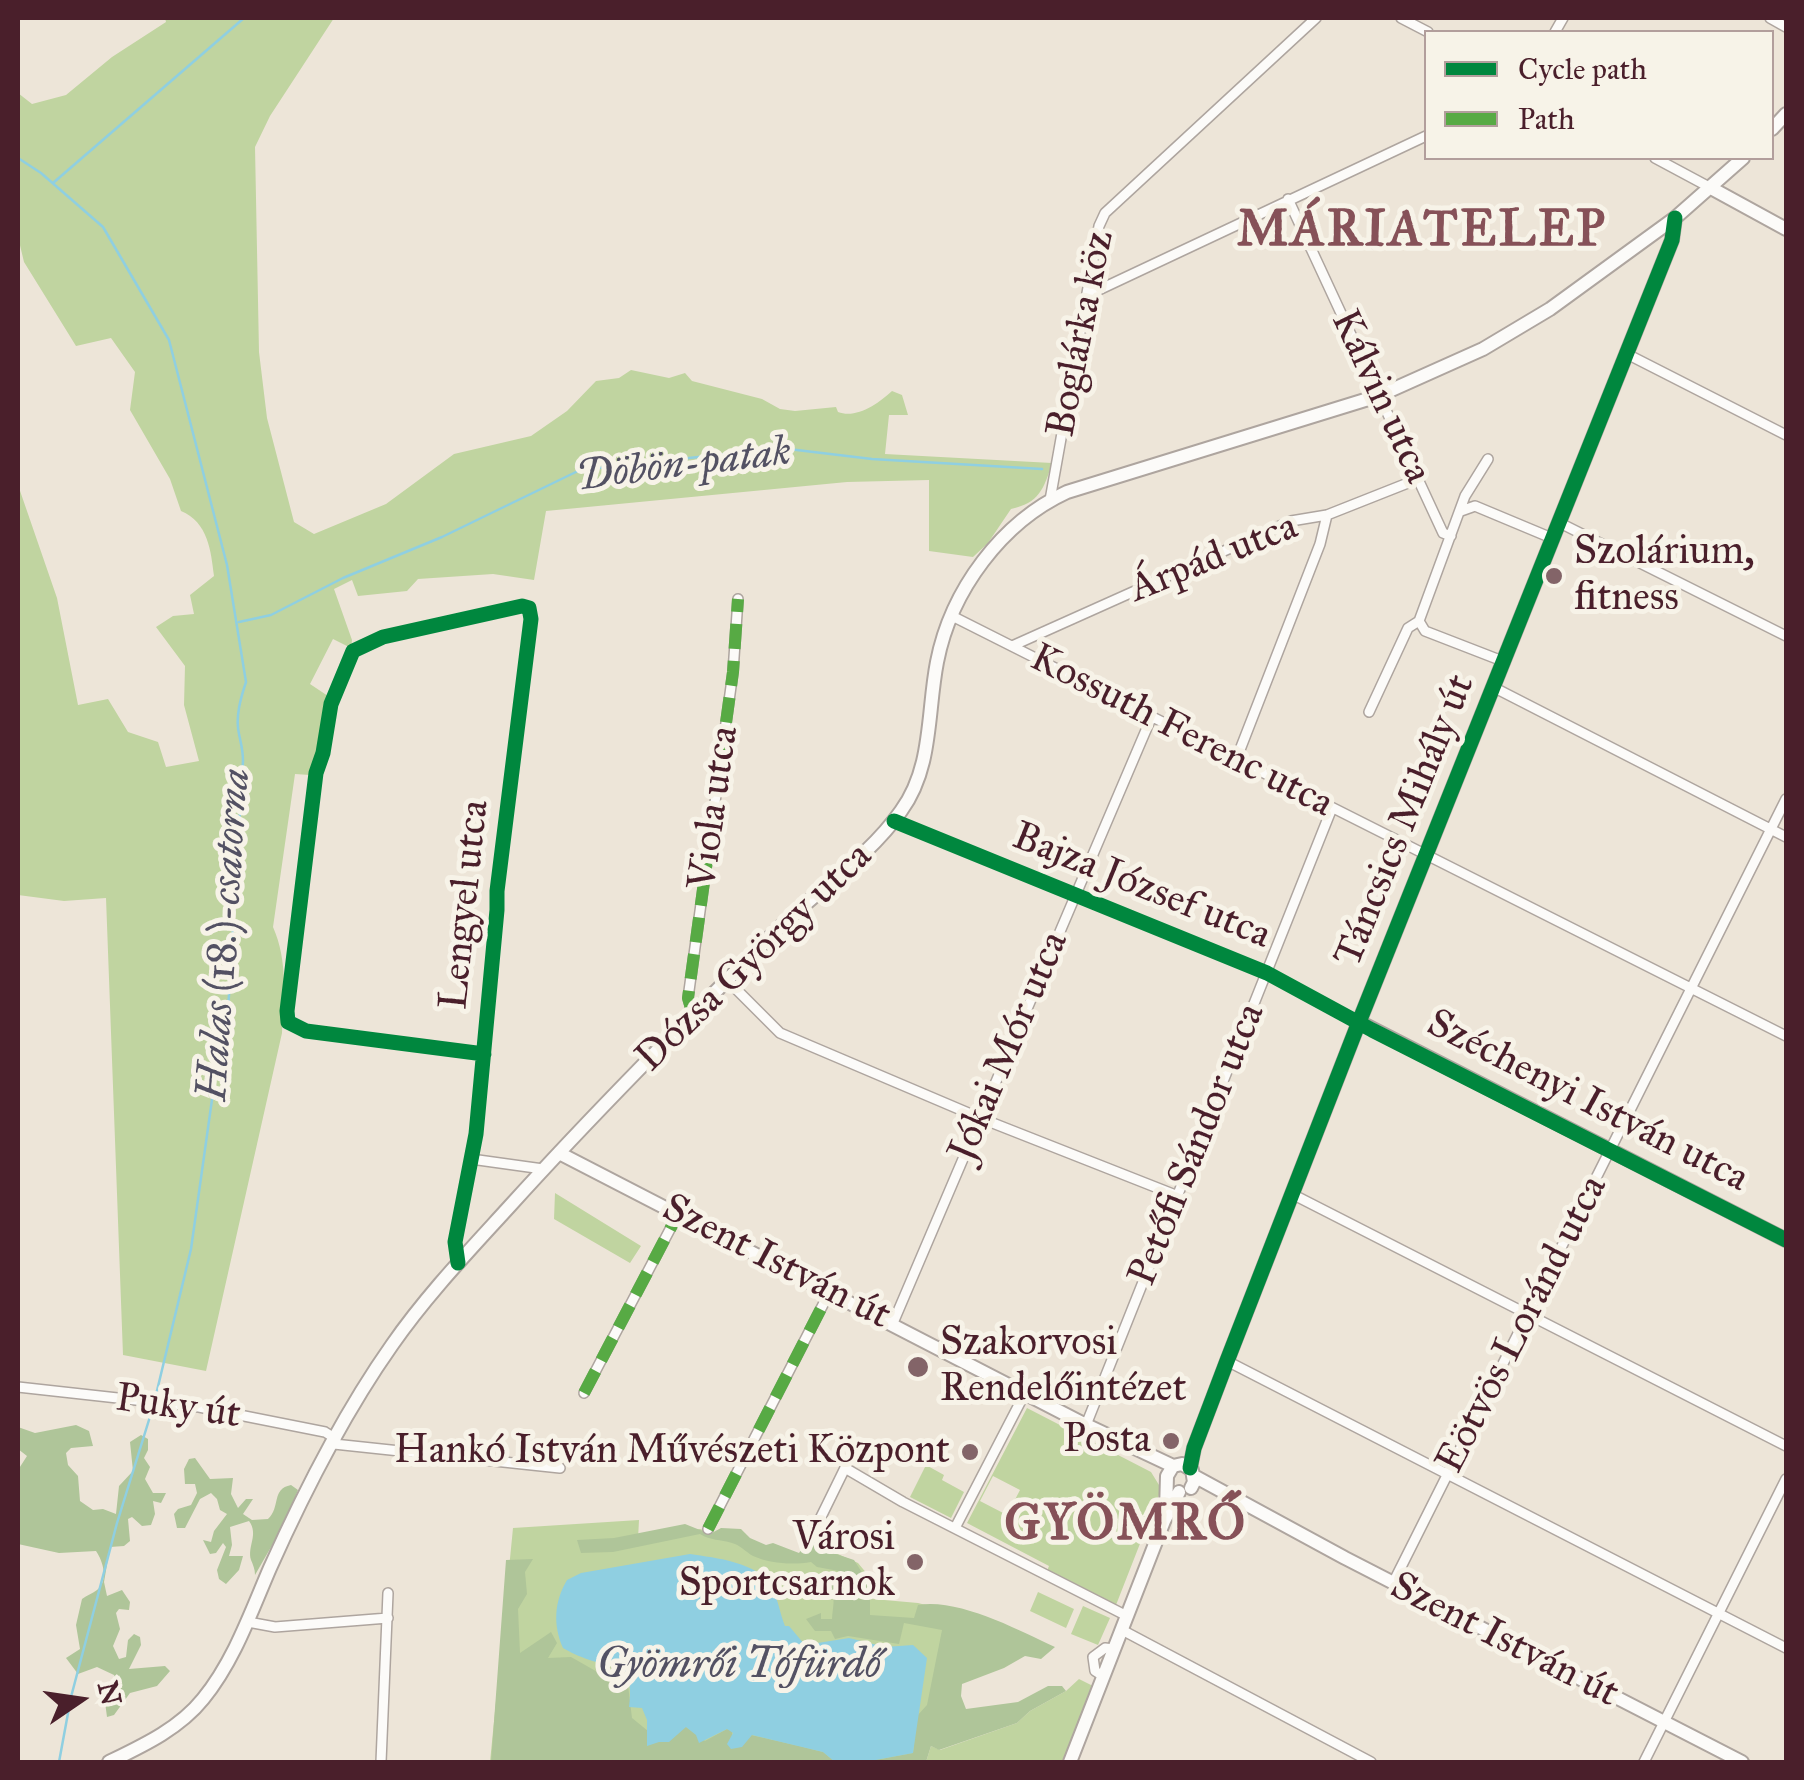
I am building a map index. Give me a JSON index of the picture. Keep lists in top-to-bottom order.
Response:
{
  "streets": {
    "street": [
      "Boglárka köz",
      "Kálvin utca",
      "Árpád utca",
      "Kossuth Ferenc utca",
      "Viola utca",
      "Táncsics Mihály út",
      "Bajza József utca",
      "Lengyel utca",
      "Dózsa György utca",
      "Jókai Mór utca",
      "Széchenyi István utca",
      "Petőfi Sándor utca",
      "Szent István út",
      "Eötvös Loránd utca",
      "Puky út"
    ]
  },
  "crossings": [
    ["Boglárka köz", "Dózsa György utca"],
    ["Kálvin utca", "Árpád utca"],
    ["Kálvin utca", "Dózsa György utca"],
    ["Árpád utca", "Kossuth Ferenc utca"],
    ["Kossuth Ferenc utca", "Táncsics Mihály út"],
    ["Kossuth Ferenc utca", "Dózsa György utca"],
    ["Kossuth Ferenc utca", "Jókai Mór utca"],
    ["Kossuth Ferenc utca", "Petőfi Sándor utca"],
    ["Kossuth Ferenc utca", "Eötvös Loránd utca"],
    ["Viola utca", "Dózsa György utca"],
    ["Táncsics Mihály út", "Bajza József utca"],
    ["Táncsics Mihály út", "Dózsa György utca"],
    ["Táncsics Mihály út", "Széchenyi István utca"],
    ["Táncsics Mihály út", "Szent István út"],
    ["Bajza József utca", "Dózsa György utca"],
    ["Bajza József utca", "Jókai Mór utca"],
    ["Bajza József utca", "Széchenyi István utca"],
    ["Bajza József utca", "Petőfi Sándor utca"],
    ["Lengyel utca", "Dózsa György utca"],
    ["Dózsa György utca", "Szent István út"],
    ["Dózsa György utca", "Puky út"],
    ["Jókai Mór utca", "Szent István út"],
    ["Széchenyi István utca", "Eötvös Loránd utca"],
    ["Petőfi Sándor utca", "Szent István út"],
    ["Szent István út", "Eötvös Loránd utca"]
  ],
  "districts": ["MÁRIATELEP", "GYÖMRŐ"],
  "water": ["Döbön-patak", "Halas (18.)-csatorna", "Gyömrői Tófürdő"],
  "places": [
    "Szolárium, fitness",
    "Szakorvosi Rendelőintézet",
    "Posta",
    "Hankó István Művészeti Központ",
    "Városi Sportcsarnok"
  ],
  "legend": ["Cycle path", "Path"],
  "north": "right"
}
